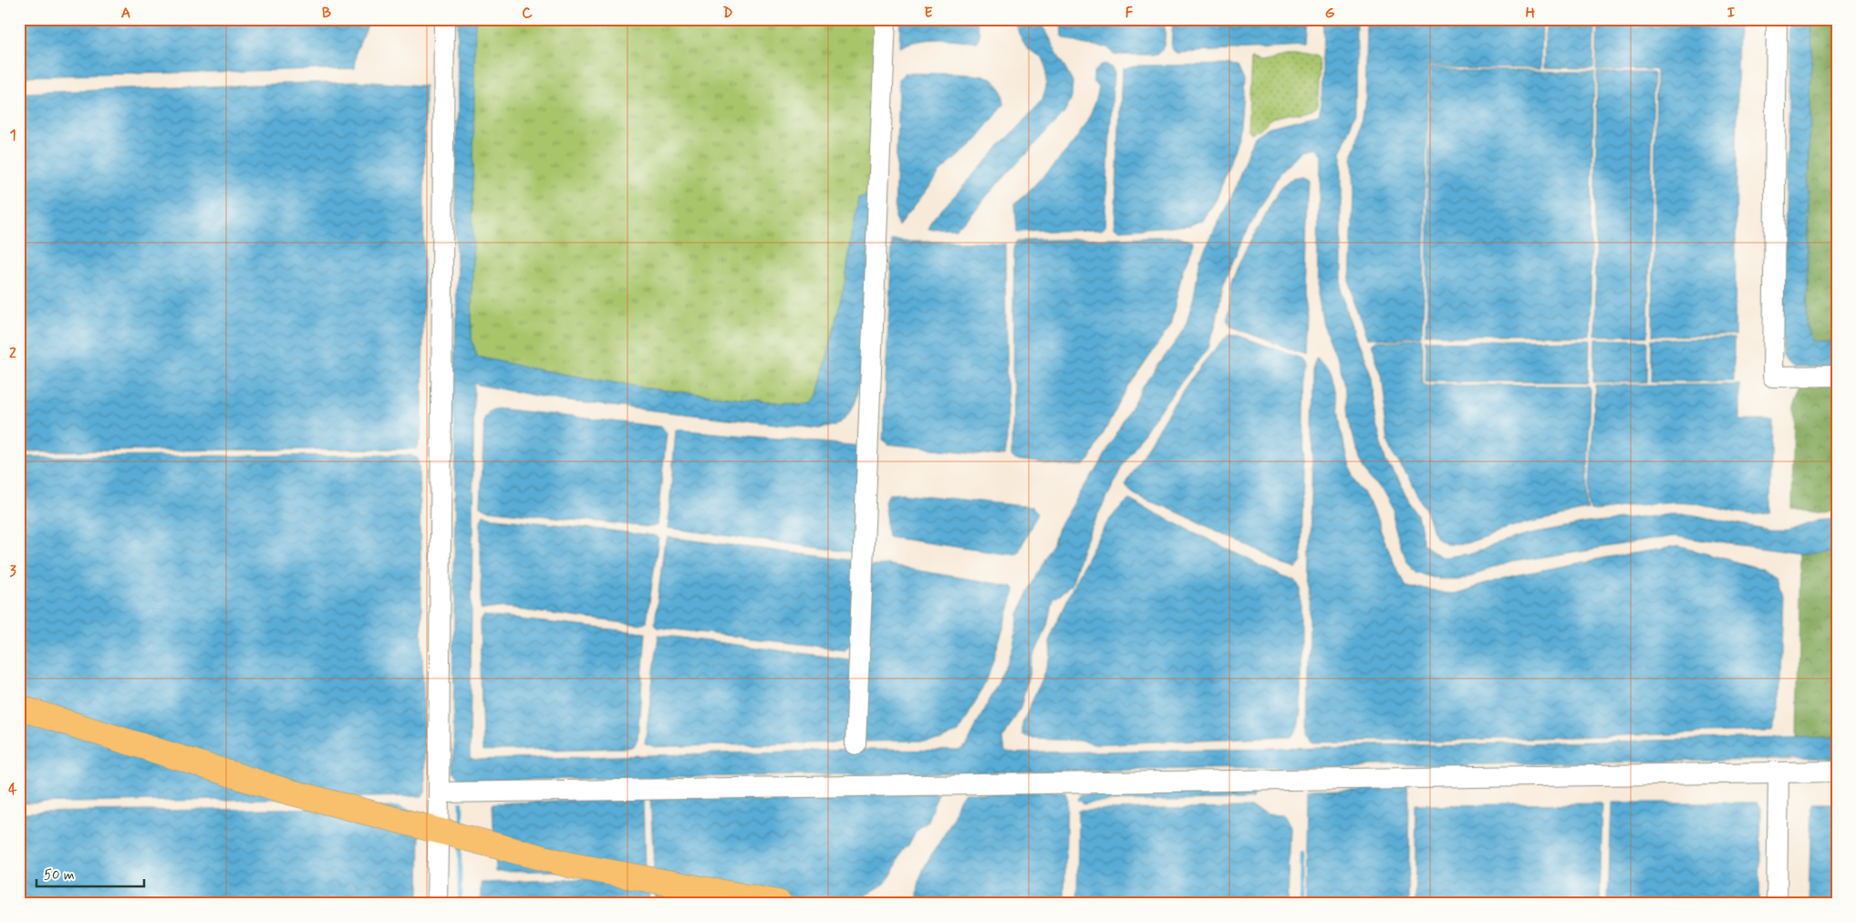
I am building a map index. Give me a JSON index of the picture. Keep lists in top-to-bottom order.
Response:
{
  "scale_bar": "50 m",
  "grid": {
    "columns": [
      "A",
      "B",
      "C",
      "D",
      "E",
      "F",
      "G",
      "H",
      "I"
    ],
    "rows": [
      "1",
      "2",
      "3",
      "4"
    ]
  }
}
